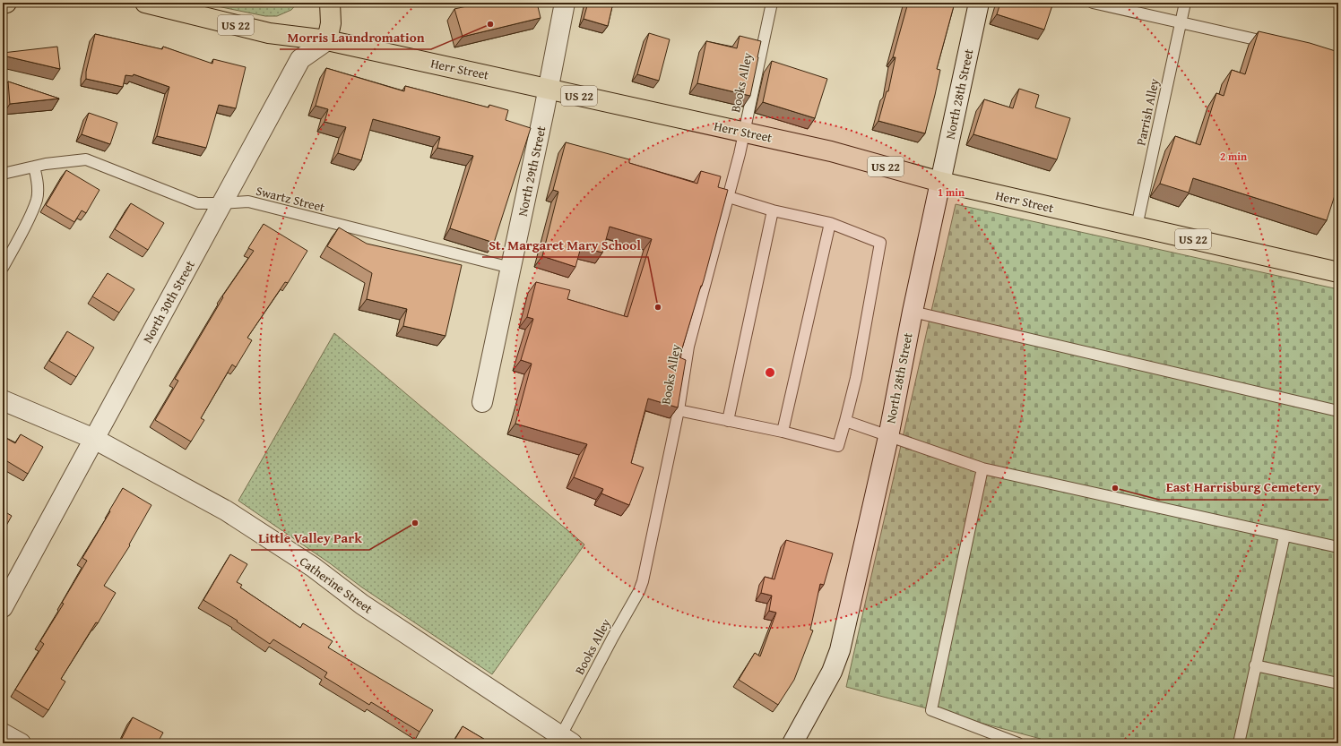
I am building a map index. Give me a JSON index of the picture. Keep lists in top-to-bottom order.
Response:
{
  "streets": {
    "main road": ["US 22", "Herr Street"],
    "street": [
      "North 28th Street",
      "North 29th Street",
      "North 30th Street",
      "Catherine Street"
    ],
    "lane": ["Books Alley", "Parrish Alley", "Swartz Street"]
  },
  "crossings": [
    ["Herr Street", "Books Alley"],
    ["Herr Street", "North 28th Street"],
    ["Herr Street", "Parrish Alley"],
    ["Herr Street", "North 29th Street"],
    ["Herr Street", "North 30th Street"],
    ["Books Alley", "Catherine Street"],
    ["North 29th Street", "Swartz Street"],
    ["Swartz Street", "North 30th Street"],
    ["North 30th Street", "Catherine Street"]
  ],
  "places": [
    "Morris Laundromation",
    "St. Margaret Mary School",
    "East Harrisburg Cemetery",
    "Little Valley Park"
  ],
  "rings": ["2 min", "1 min"]
}
